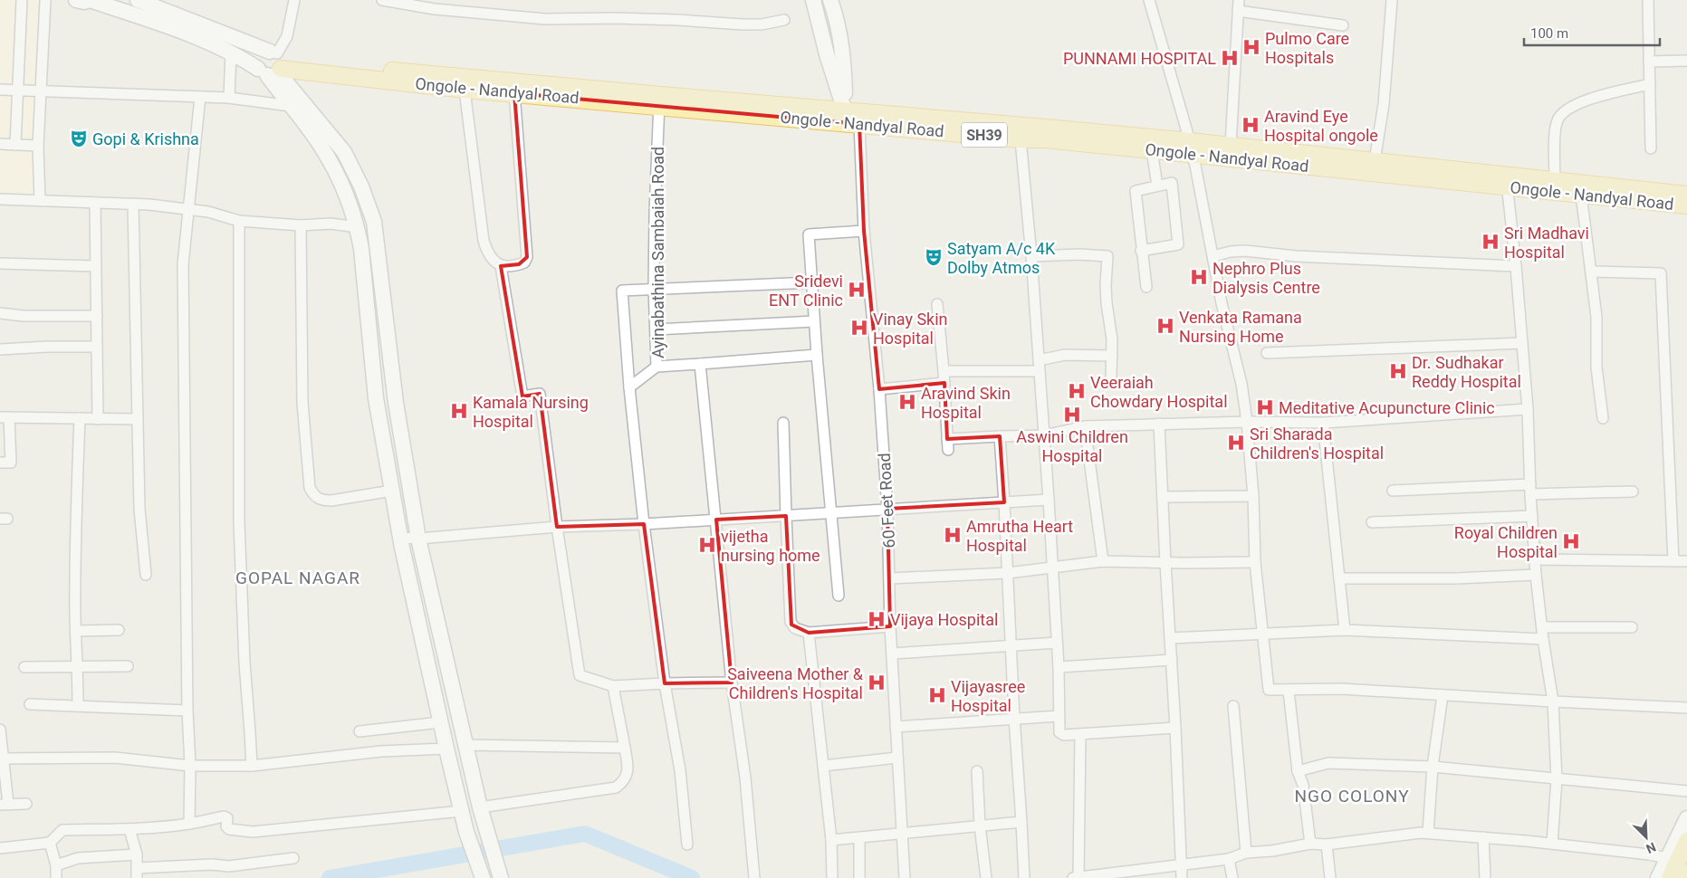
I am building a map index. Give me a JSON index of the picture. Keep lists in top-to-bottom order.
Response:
{
  "streets": {
    "main road": ["Ongole - Nandyal Road", "SH39"],
    "street": ["Ayinabathina Sambaiah Road", "60 Feet Road"]
  },
  "crossings": [
    ["Ongole - Nandyal Road", "Ayinabathina Sambaiah Road"],
    ["Ongole - Nandyal Road", "60 Feet Road"]
  ],
  "districts": ["GOPAL NAGAR", "NGO COLONY"],
  "places": {
    "hospital": [
      "Pulmo Care Hospitals",
      "PUNNAMI HOSPITAL",
      "Aravind Eye Hospital ongole",
      "Sri Madhavi Hospital",
      "Nephro Plus Dialysis Centre",
      "Sridevi ENT Clinic",
      "Venkata Ramana Nursing Home",
      "Vinay Skin Hospital",
      "Dr. Sudhakar Reddy Hospital",
      "Veeraiah Chowdary Hospital",
      "Aravind Skin Hospital",
      "Meditative Acupuncture Clinic",
      "Kamala Nursing Hospital",
      "Aswini Children Hospital",
      "Sri Sharada Children's Hospital",
      "Amrutha Heart Hospital",
      "Royal Children Hospital",
      "vijetha nursing home",
      "Vijaya Hospital",
      "Saiveena Mother & Children's Hospital",
      "Vijayasree Hospital"
    ],
    "theatre": ["Gopi & Krishna", "Satyam A/c 4K Dolby Atmos"]
  },
  "scale_bar": "100 m",
  "north": "bottom right"
}
